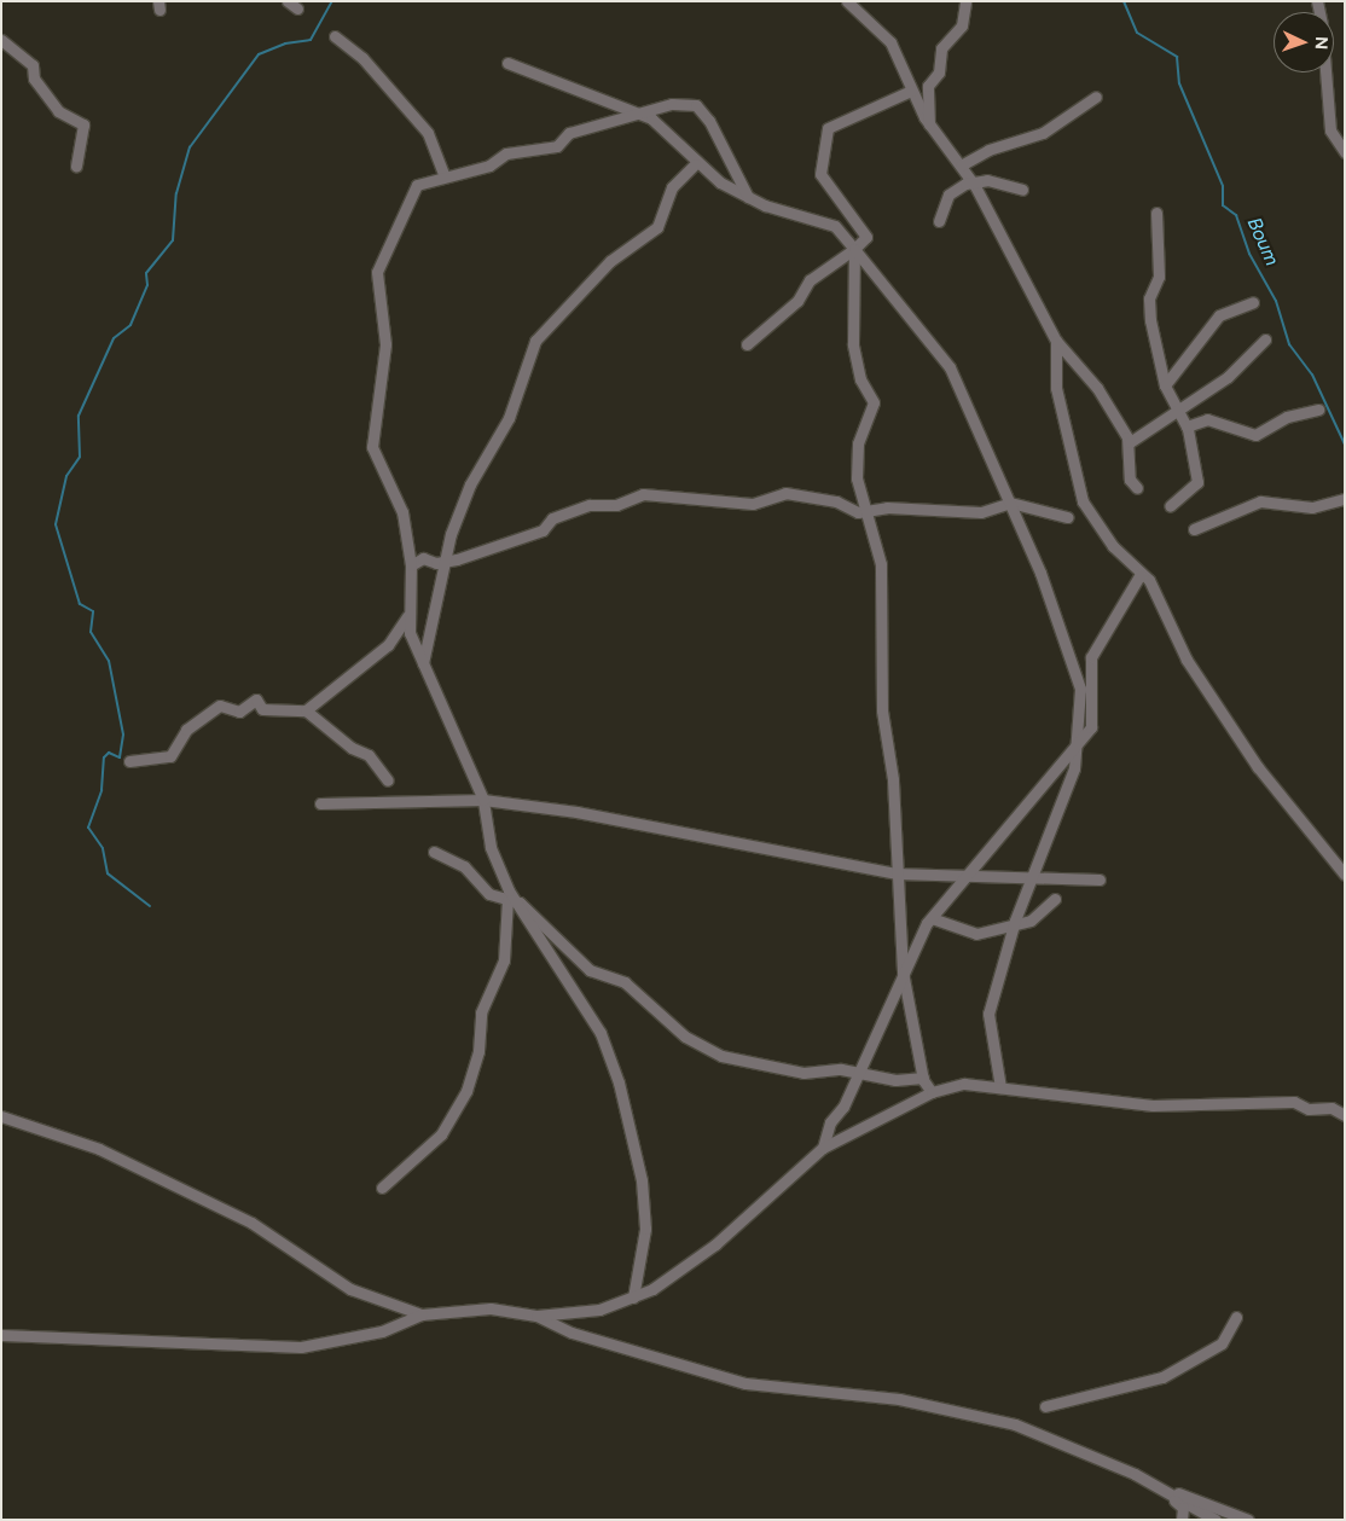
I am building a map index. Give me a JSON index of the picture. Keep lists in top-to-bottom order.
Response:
{
  "water": ["Boum"],
  "north": "right"
}
